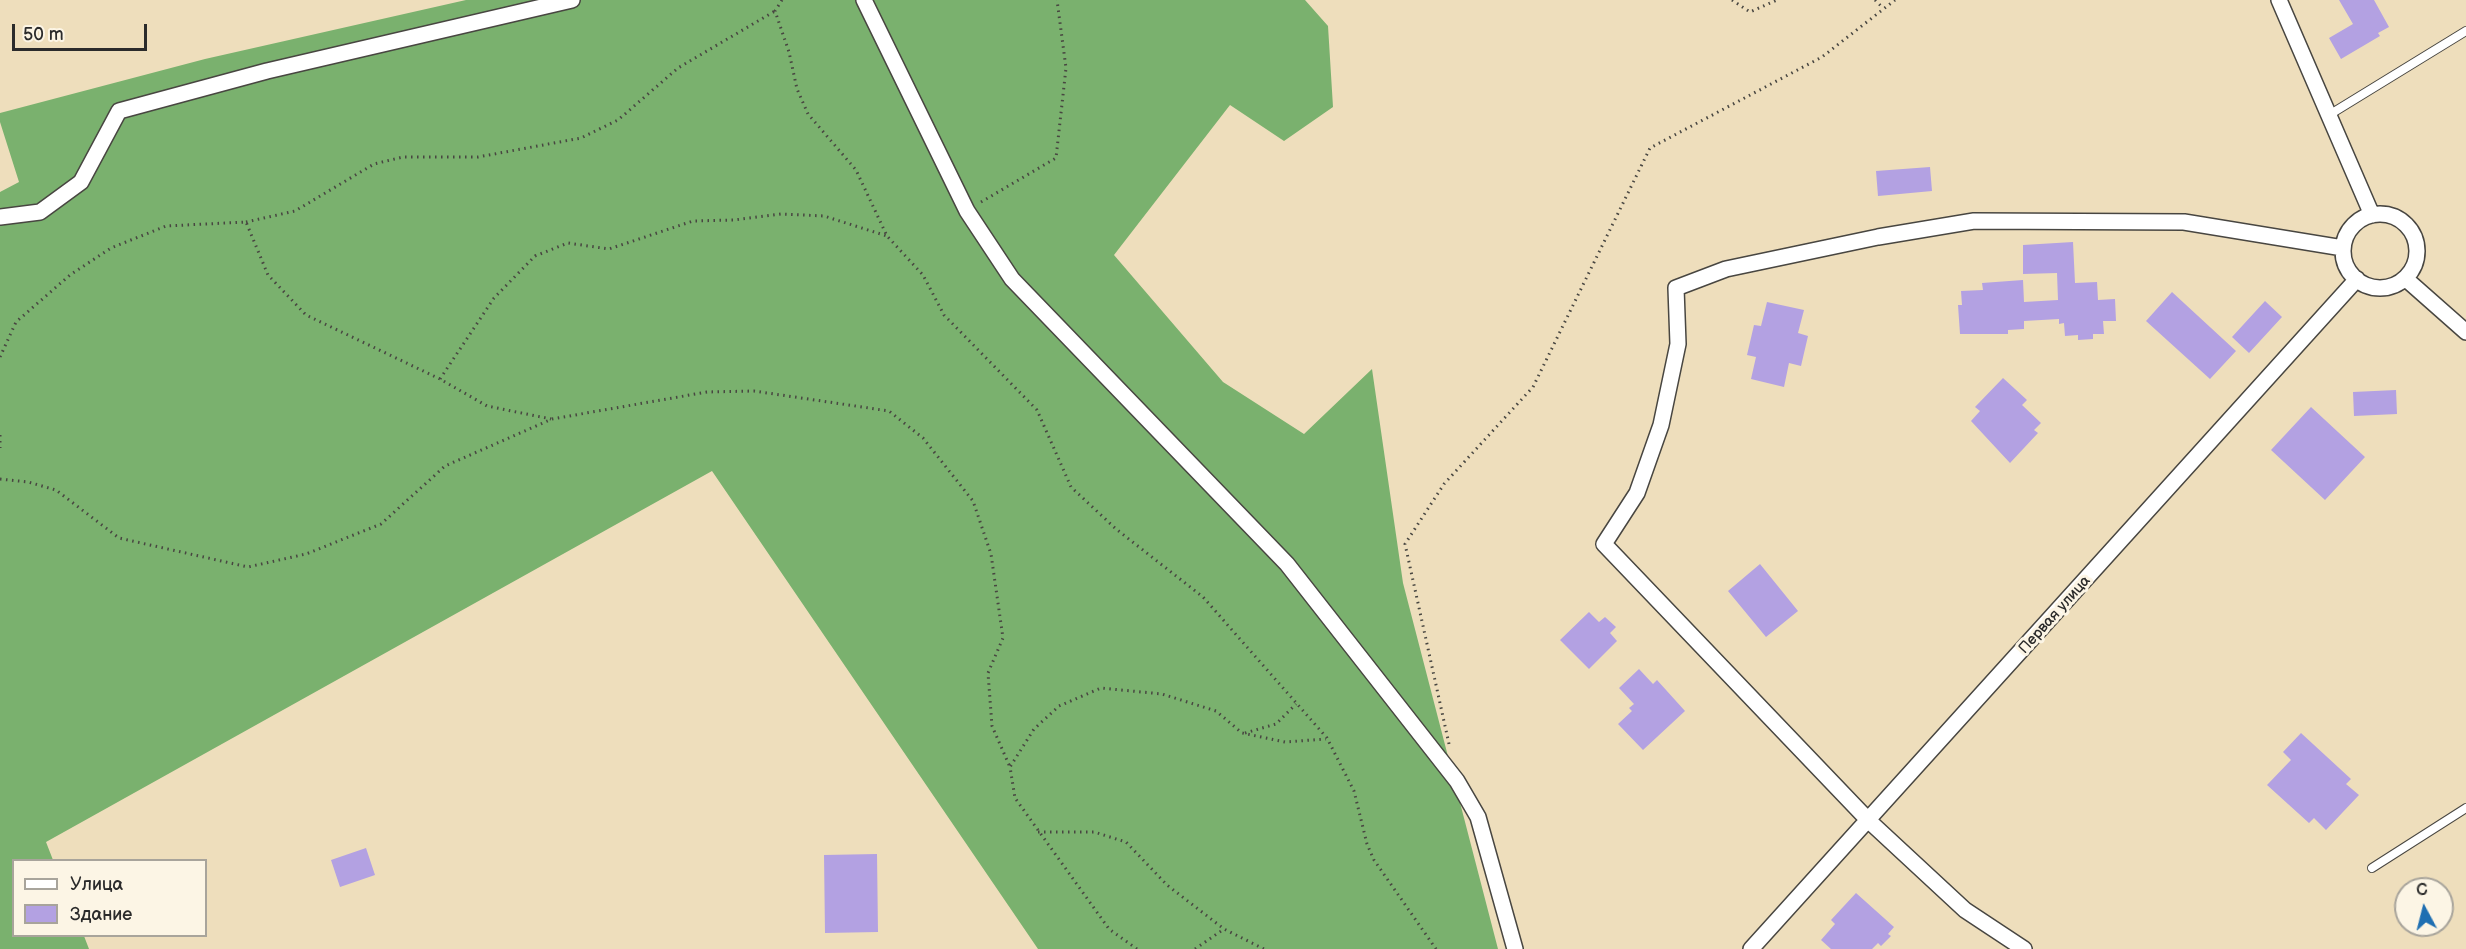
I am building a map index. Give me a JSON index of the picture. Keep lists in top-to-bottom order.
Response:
{
  "streets": {
    "street": ["Первая улица"]
  },
  "legend": ["Улица", "Здание"],
  "scale_bar": "50 m",
  "north": "top"
}
